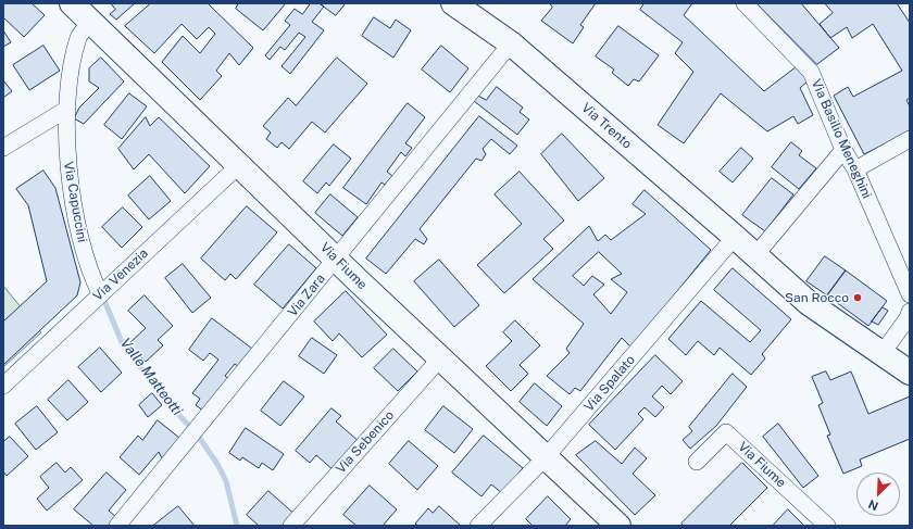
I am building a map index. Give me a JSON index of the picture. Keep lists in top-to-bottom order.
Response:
{
  "streets": {
    "street": [
      "Via Trento",
      "Via Basilio Meneghini",
      "Via Capuccini",
      "Via Fiume",
      "Via Venezia",
      "Via Zara",
      "Via Spalato",
      "Via Sebenico"
    ]
  },
  "crossings": [
    ["Via Trento", "Via Zara"],
    ["Via Trento", "Via Spalato"],
    ["Via Capuccini", "Via Fiume"],
    ["Via Capuccini", "Via Venezia"],
    ["Via Fiume", "Via Venezia"],
    ["Via Fiume", "Via Zara"],
    ["Via Fiume", "Via Spalato"],
    ["Via Fiume", "Via Sebenico"]
  ],
  "water": ["Valle Matteotti"],
  "places": ["San Rocco"],
  "north": "bottom left"
}
